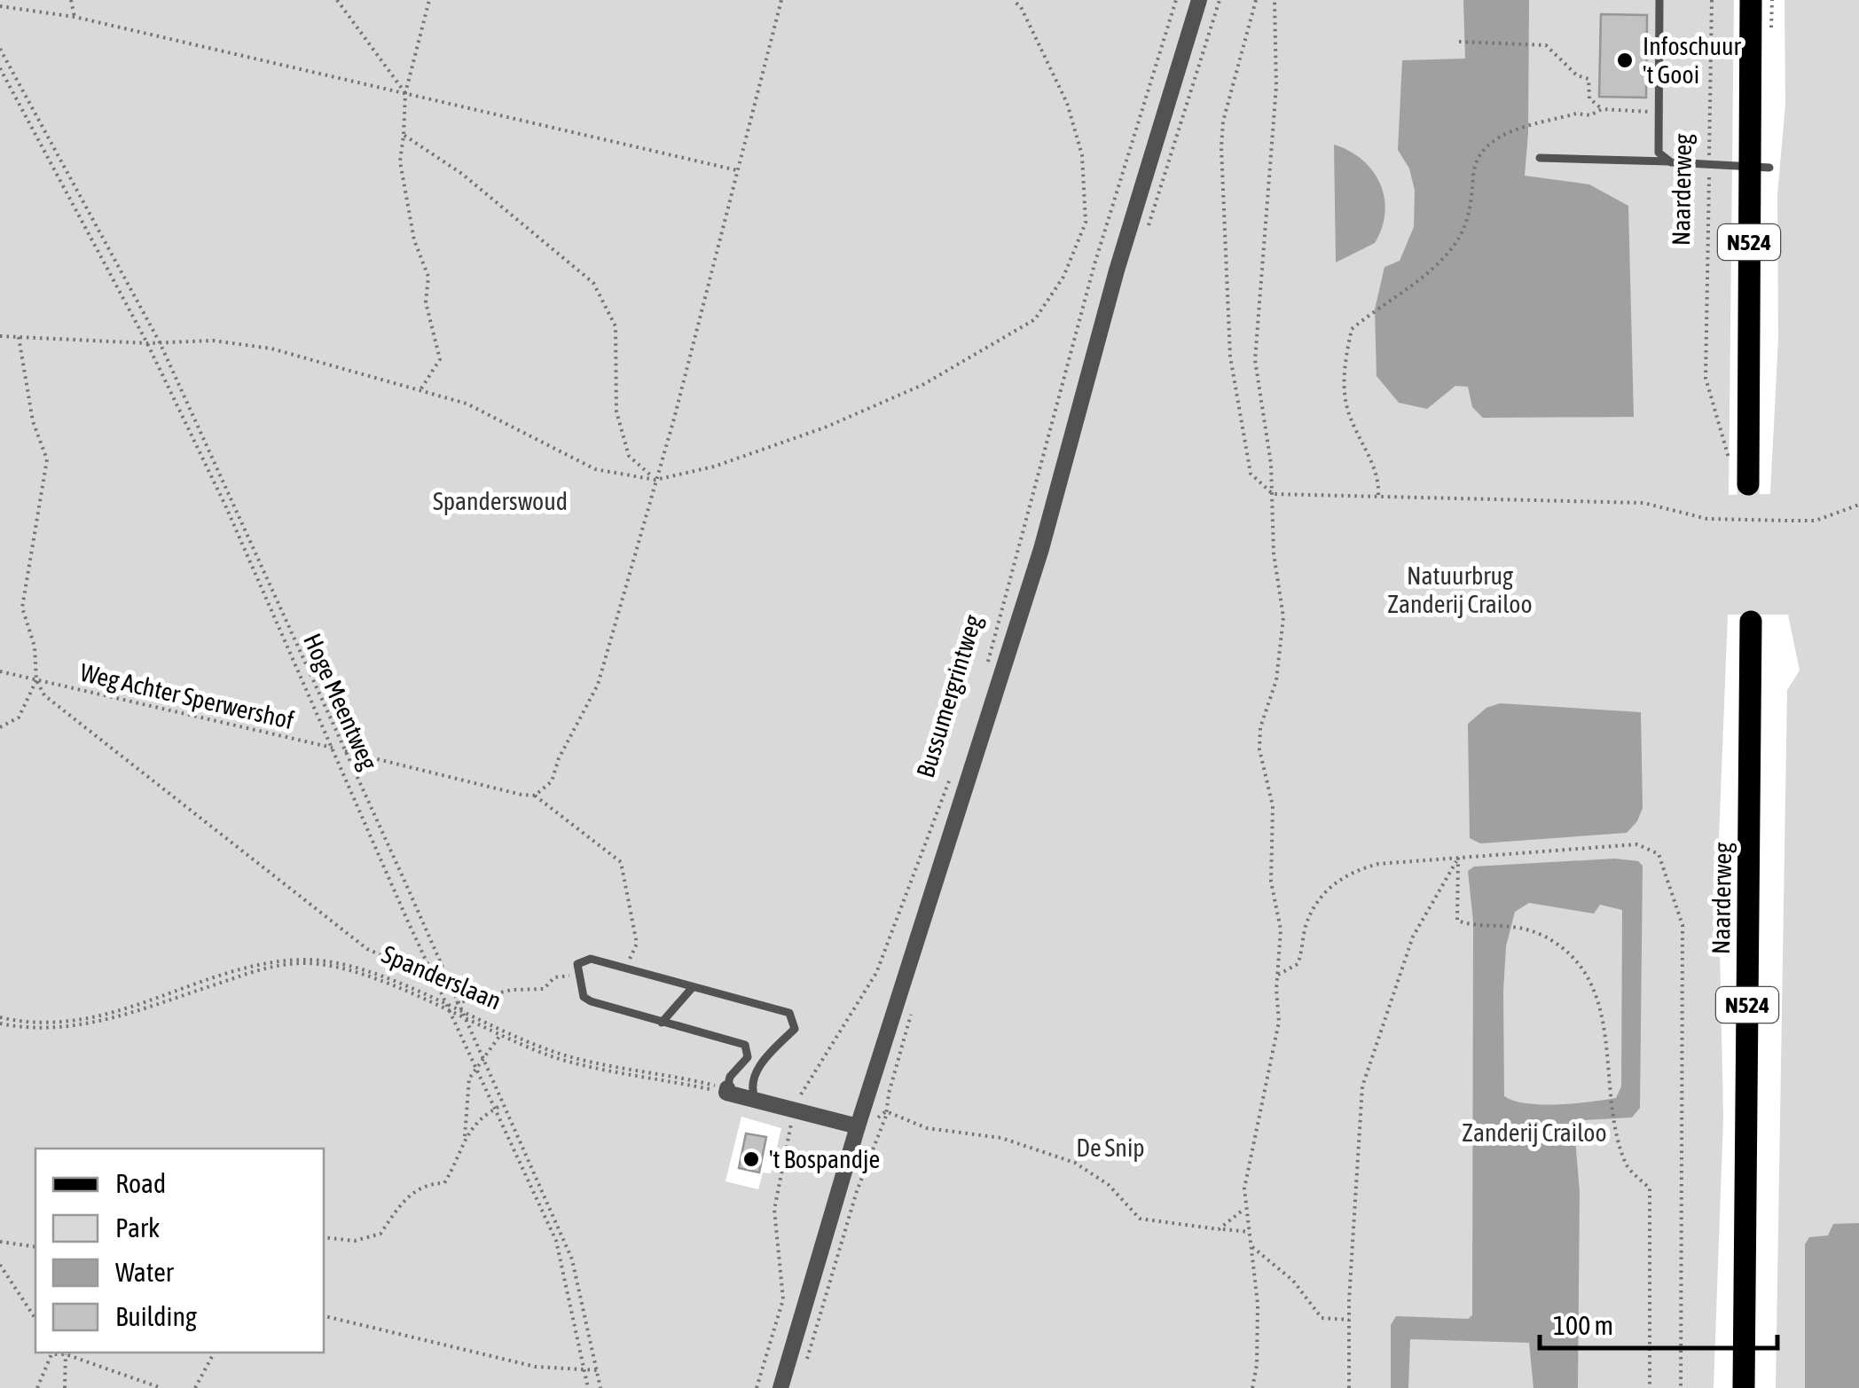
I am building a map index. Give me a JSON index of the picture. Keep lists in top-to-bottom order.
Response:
{
  "streets": {
    "main road": ["Naarderweg", "N524"],
    "street": ["Bussumergrintweg"],
    "path": ["Weg Achter Sperwershof", "Hoge Meentweg", "Spanderslaan"]
  },
  "crossings": [
    ["Weg Achter Sperwershof", "Hoge Meentweg"],
    ["Hoge Meentweg", "Spanderslaan"]
  ],
  "parks": [
    "Spanderswoud",
    "Natuurbrug Zanderij Crailoo",
    "Zanderij Crailoo",
    "De Snip"
  ],
  "places": ["Infoschuur 't Gooi", "'t Bospandje"],
  "legend": [
    "Road",
    "Park",
    "Water",
    "Building"
  ],
  "scale_bar": "100 m"
}
